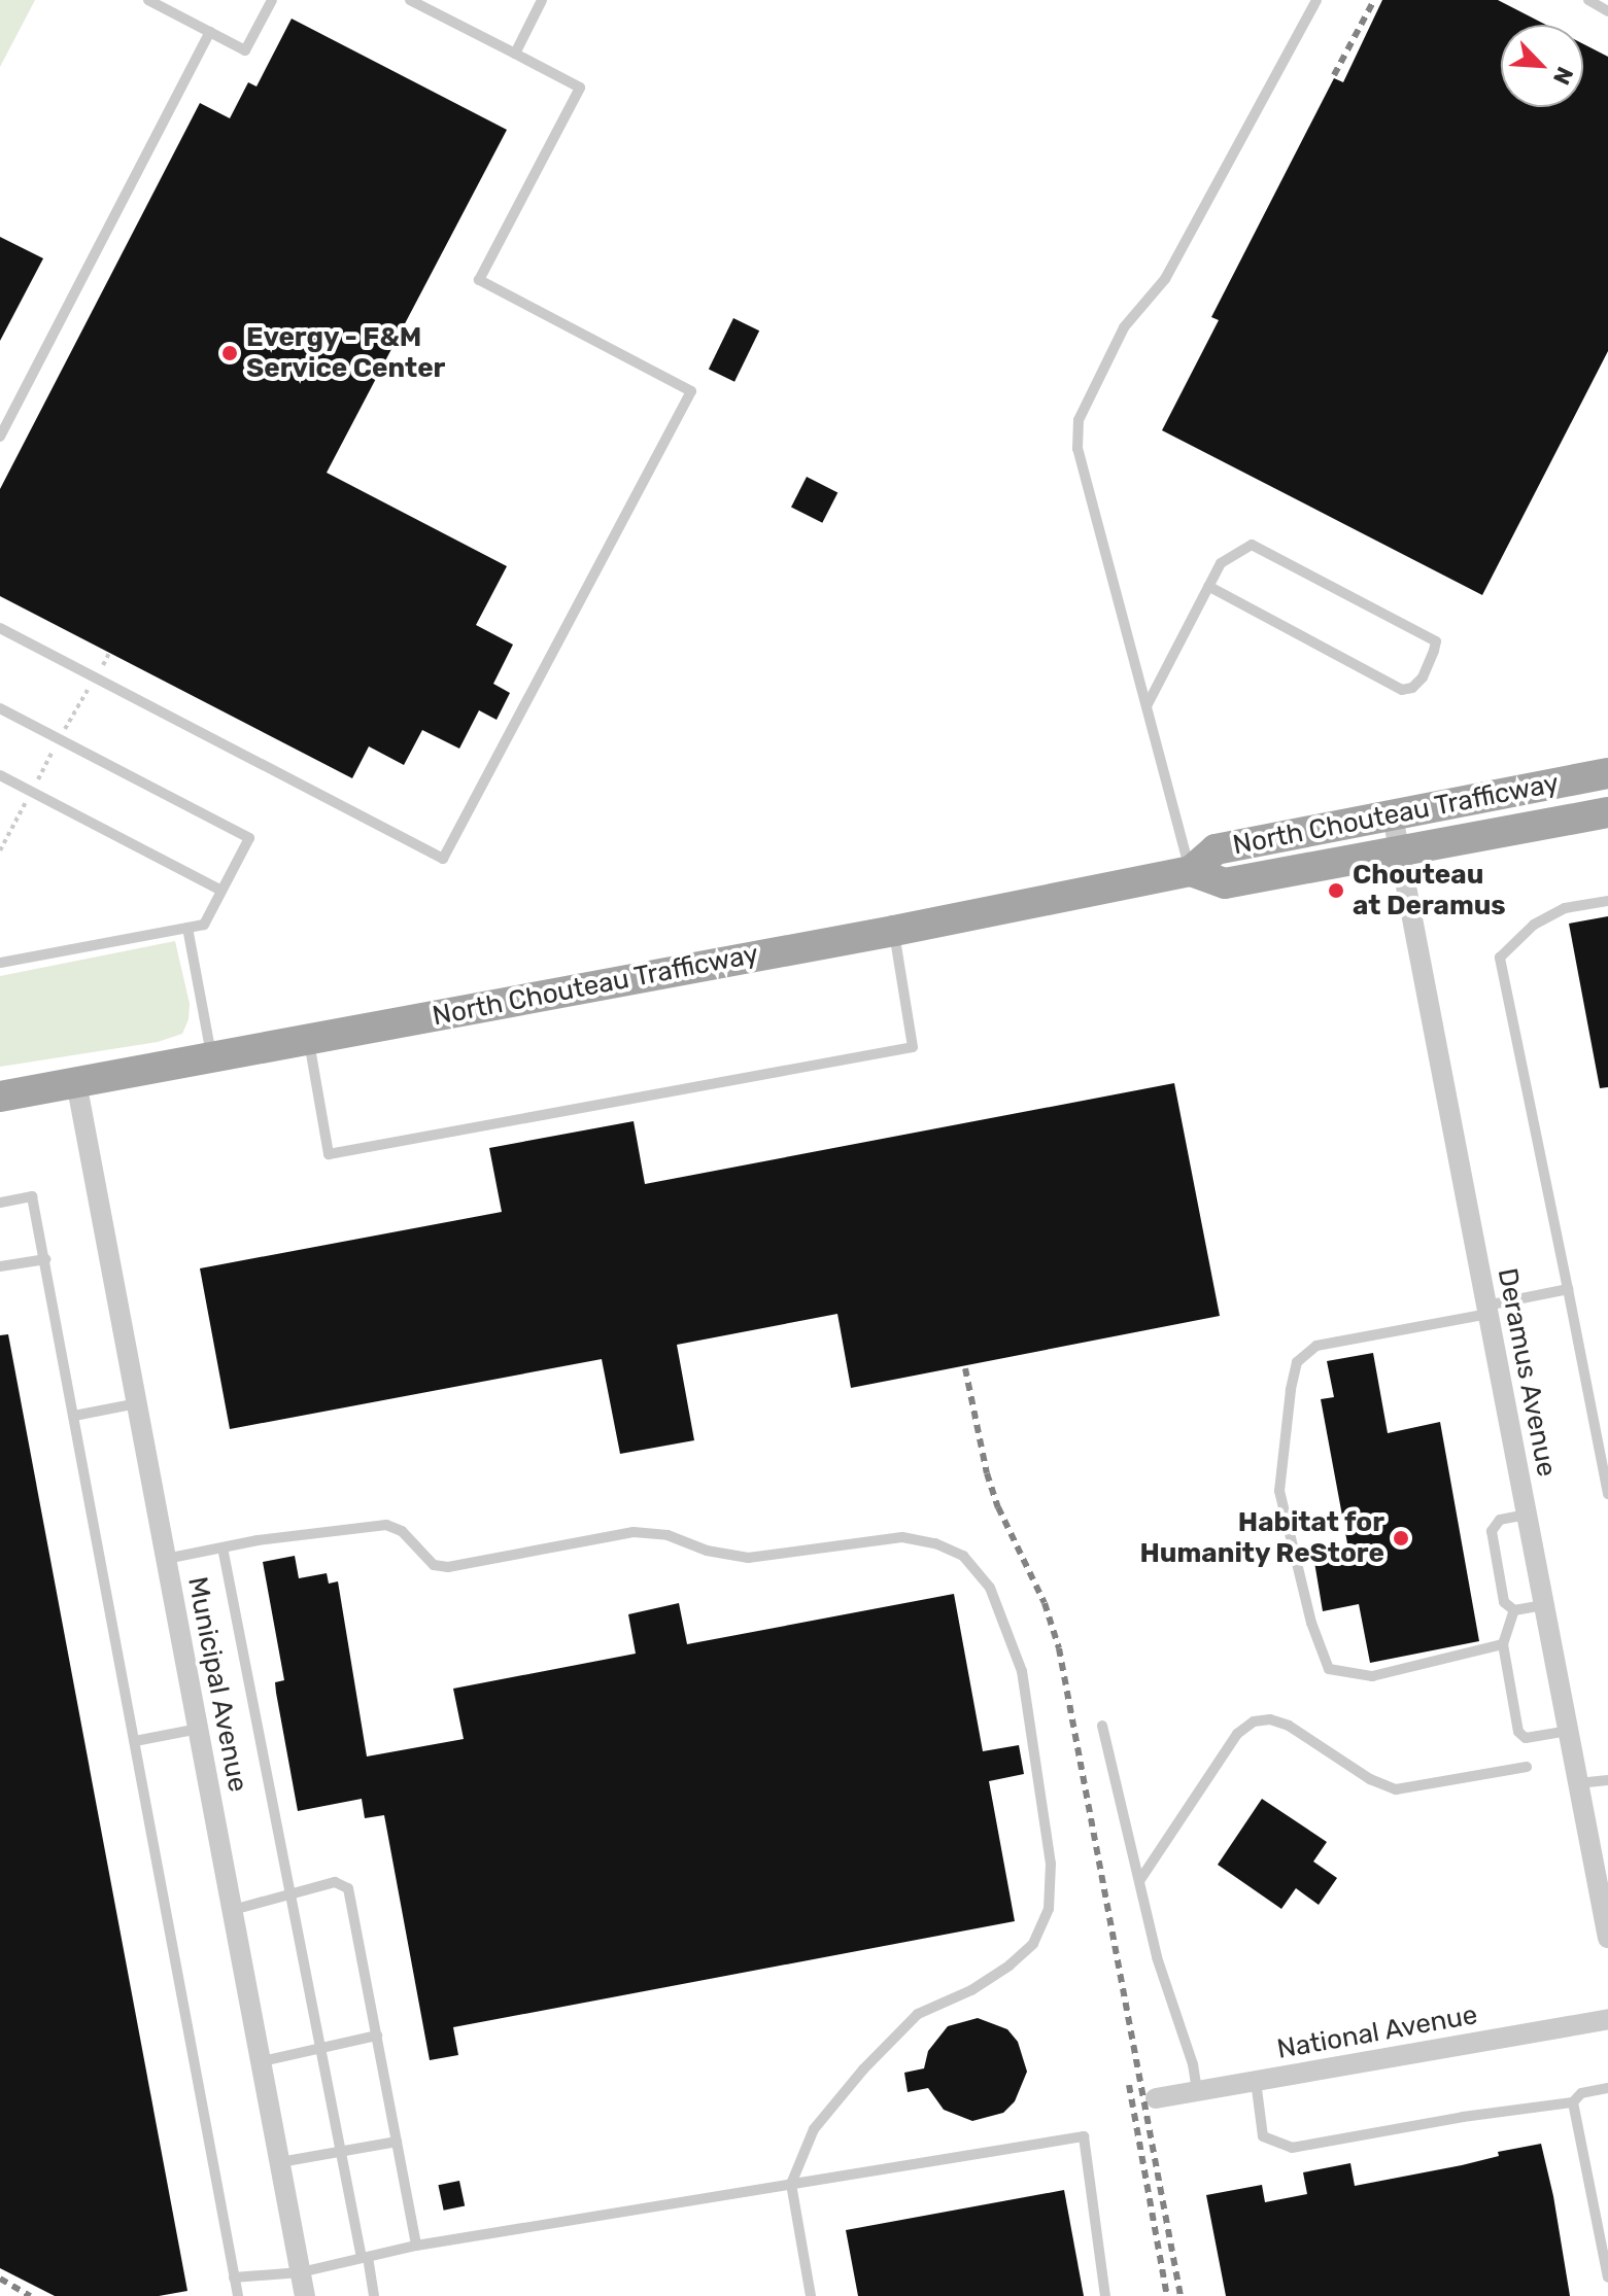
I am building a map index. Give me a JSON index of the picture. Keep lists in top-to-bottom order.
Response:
{
  "streets": {
    "main road": ["North Chouteau Trafficway"],
    "street": ["Deramus Avenue", "Municipal Avenue", "National Avenue"]
  },
  "crossings": [
    ["North Chouteau Trafficway", "Deramus Avenue"],
    ["North Chouteau Trafficway", "Municipal Avenue"]
  ],
  "places": ["Evergy - F&M Service Center", "Chouteau at Deramus", "Habitat for Humanity ReStore"],
  "north": "bottom right"
}
